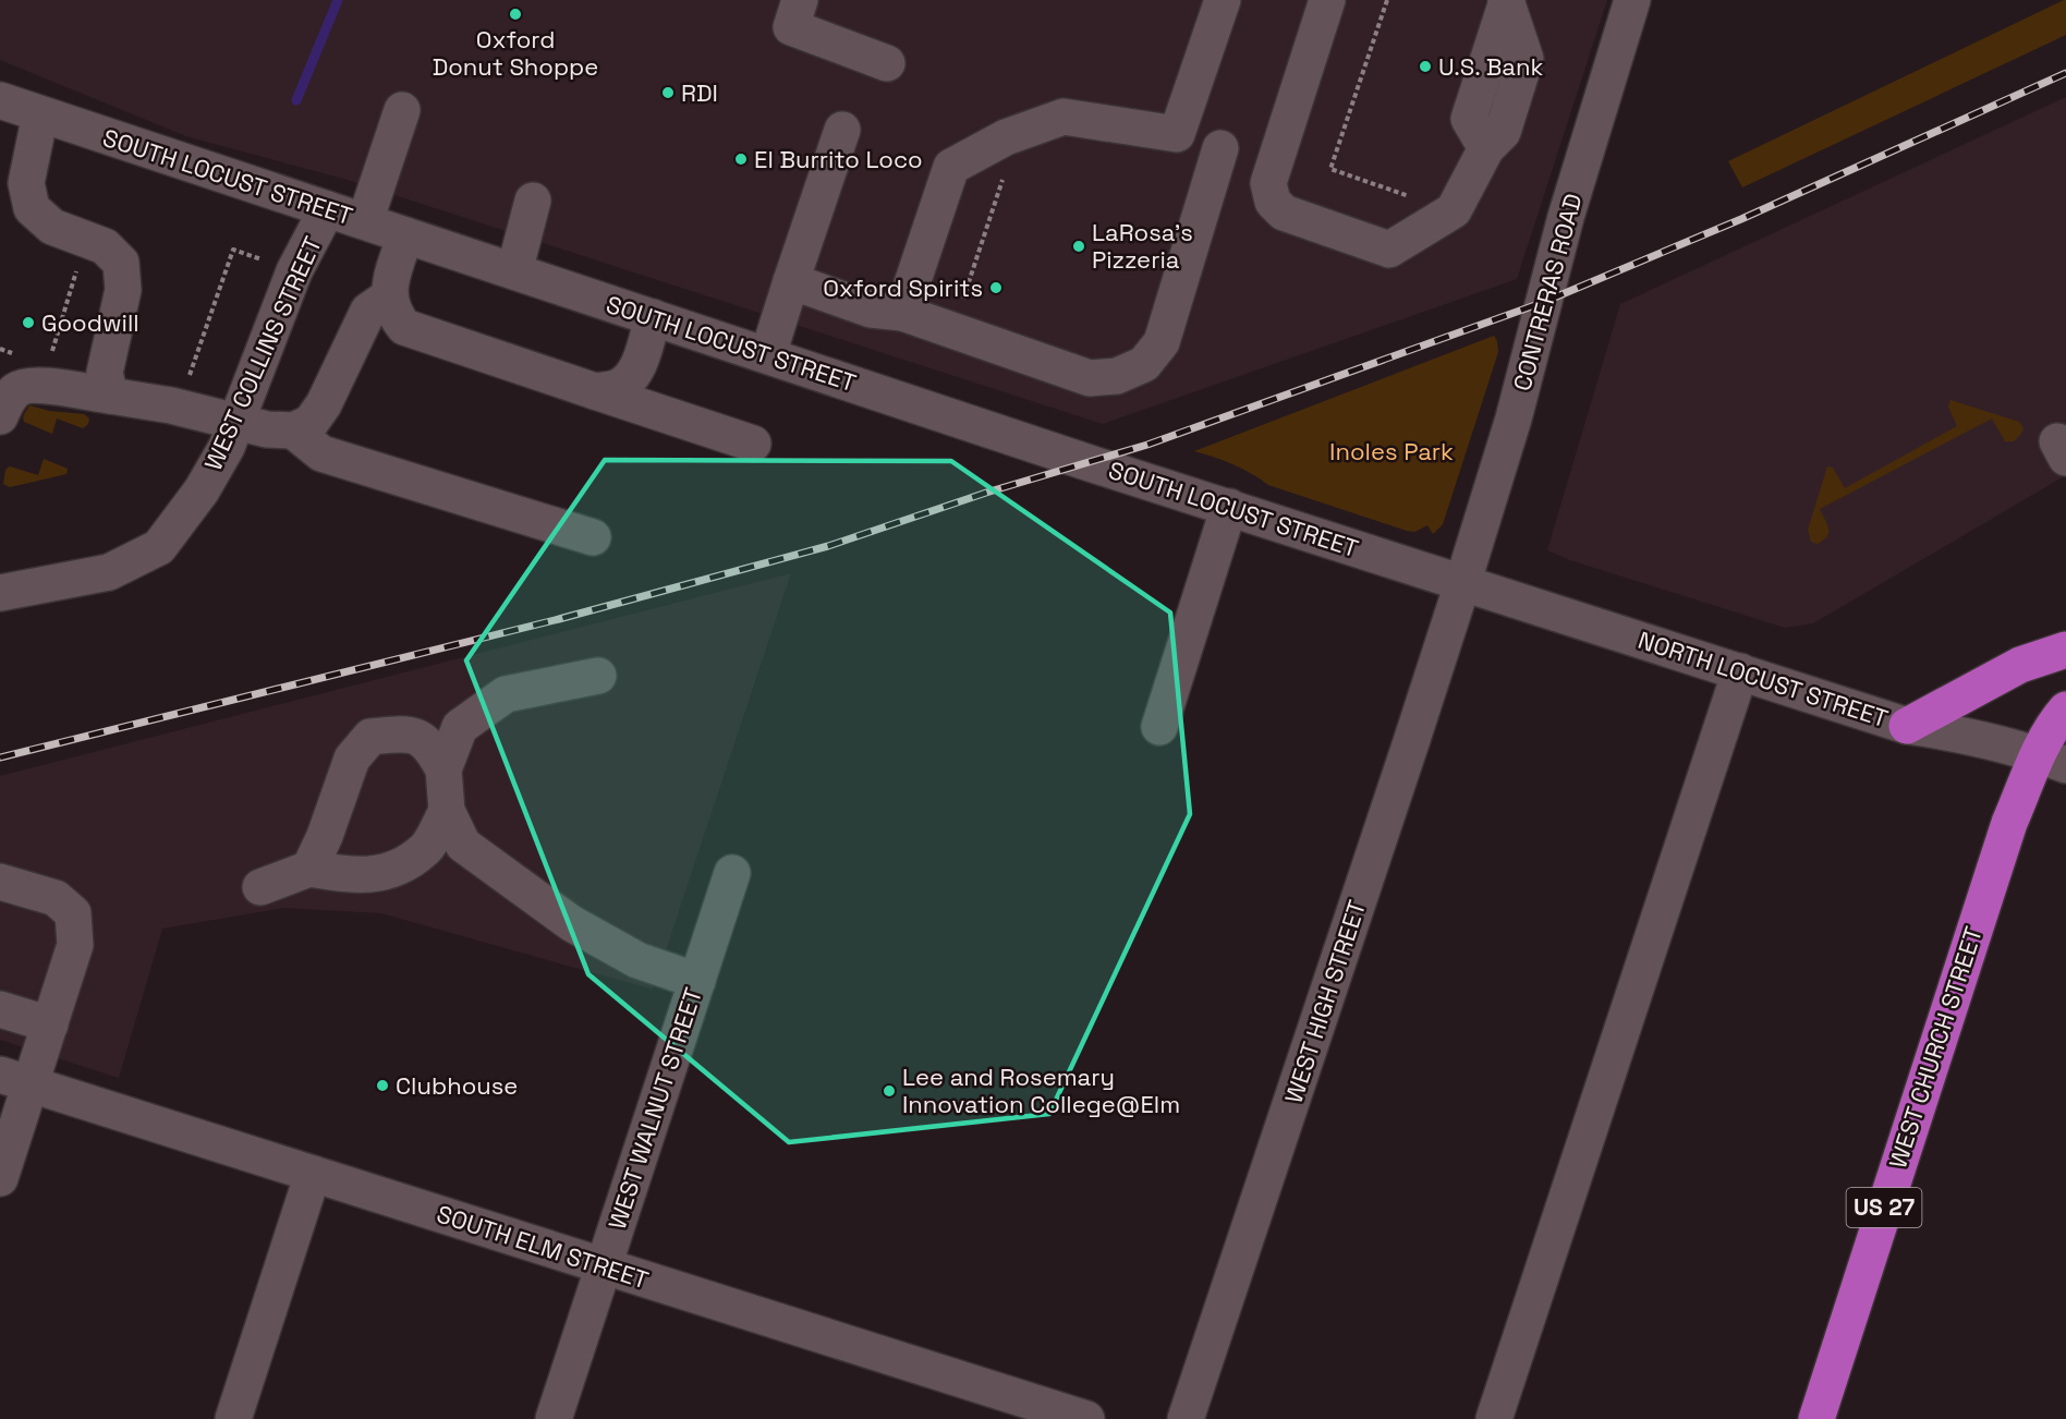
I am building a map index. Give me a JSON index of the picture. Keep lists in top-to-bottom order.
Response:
{
  "streets": {
    "highway": ["WEST CHURCH STREET", "US 27"],
    "street": [
      "SOUTH LOCUST STREET",
      "CONTRERAS ROAD",
      "WEST COLLINS STREET",
      "NORTH LOCUST STREET",
      "WEST HIGH STREET",
      "WEST WALNUT STREET",
      "SOUTH ELM STREET"
    ]
  },
  "crossings": [
    ["SOUTH LOCUST STREET", "CONTRERAS ROAD"],
    ["SOUTH LOCUST STREET", "WEST COLLINS STREET"],
    ["SOUTH LOCUST STREET", "NORTH LOCUST STREET"],
    ["SOUTH LOCUST STREET", "WEST HIGH STREET"],
    ["CONTRERAS ROAD", "NORTH LOCUST STREET"],
    ["CONTRERAS ROAD", "WEST HIGH STREET"],
    ["NORTH LOCUST STREET", "WEST HIGH STREET"],
    ["NORTH LOCUST STREET", "WEST CHURCH STREET"],
    ["NORTH LOCUST STREET", "US 27"],
    ["WEST CHURCH STREET", "US 27"],
    ["WEST WALNUT STREET", "SOUTH ELM STREET"]
  ],
  "parks": ["Inoles Park"],
  "places": [
    "Oxford Donut Shoppe",
    "U.S. Bank",
    "RDI",
    "El Burrito Loco",
    "LaRosa's Pizzeria",
    "Oxford Spirits",
    "Goodwill",
    "Clubhouse",
    "Lee and Rosemary Innovation College@Elm"
  ]
}
